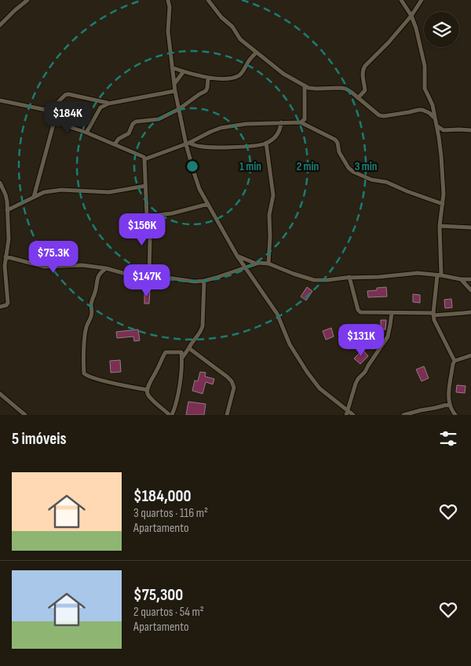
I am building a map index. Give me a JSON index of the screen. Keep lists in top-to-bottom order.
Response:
{
  "page": {
    "price": [
      "$184K",
      "$156K",
      "$75.3K",
      "$147K",
      "$131K"
    ],
    "heading": "5 imóveis",
    "list": [
      {
        "name": "$184,000",
        "note": "3 quartos · 116 m² · Apartamento"
      },
      {
        "name": "$75,300",
        "note": "2 quartos · 54 m² · Apartamento"
      }
    ]
  },
  "rings": ["1 min", "2 min", "3 min"]
}
